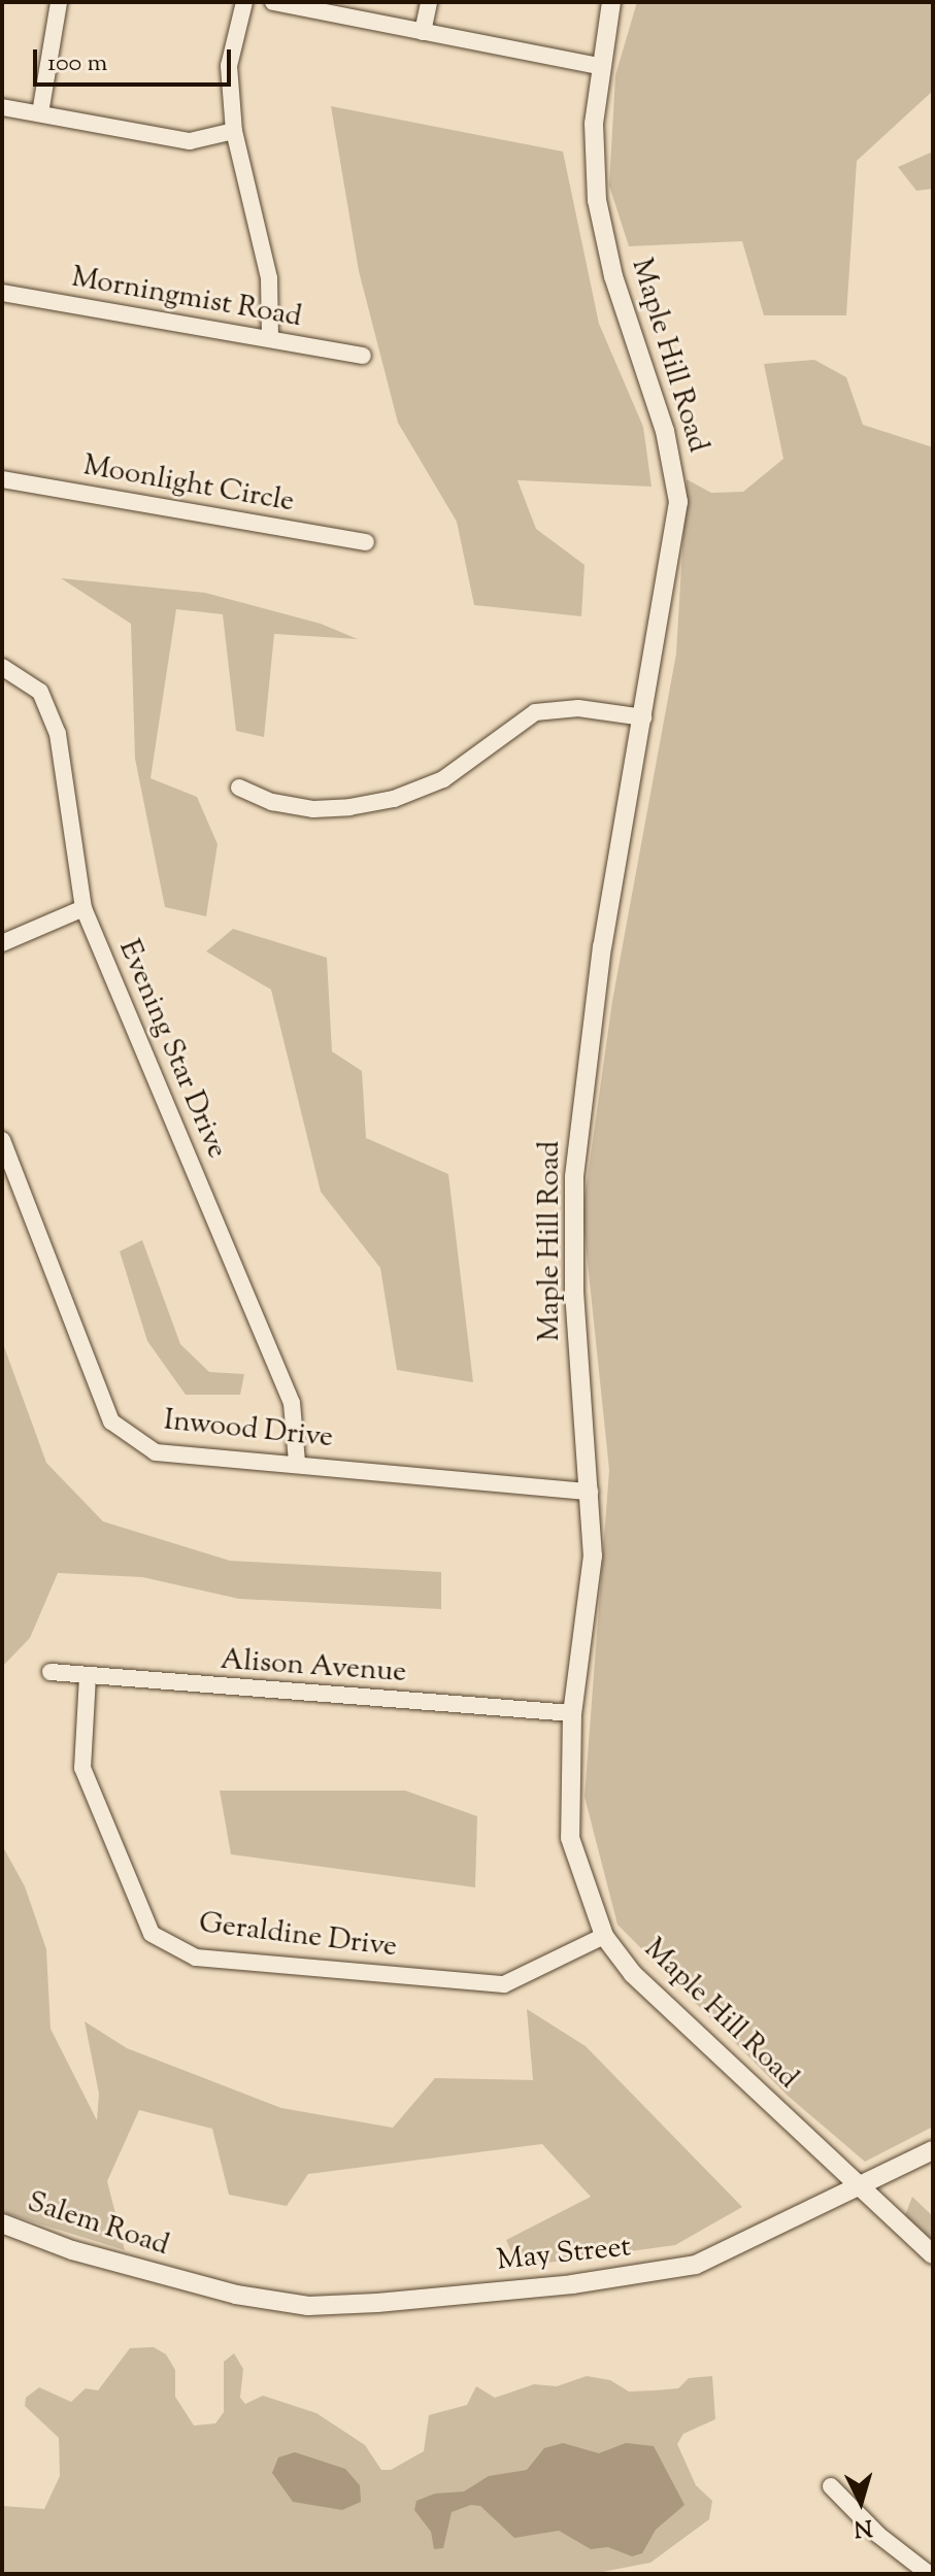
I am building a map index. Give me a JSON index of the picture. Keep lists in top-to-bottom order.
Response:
{
  "streets": {
    "street": [
      "Morningmist Road",
      "Maple Hill Road",
      "Moonlight Circle",
      "Evening Star Drive",
      "Inwood Drive",
      "Alison Avenue",
      "Geraldine Drive",
      "Salem Road",
      "May Street"
    ]
  },
  "crossings": [
    ["Maple Hill Road", "Inwood Drive"],
    ["Maple Hill Road", "Alison Avenue"],
    ["Maple Hill Road", "Geraldine Drive"],
    ["Maple Hill Road", "May Street"],
    ["Evening Star Drive", "Inwood Drive"],
    ["Alison Avenue", "Geraldine Drive"],
    ["Salem Road", "May Street"]
  ],
  "scale_bar": "100 m",
  "north": "bottom"
}
